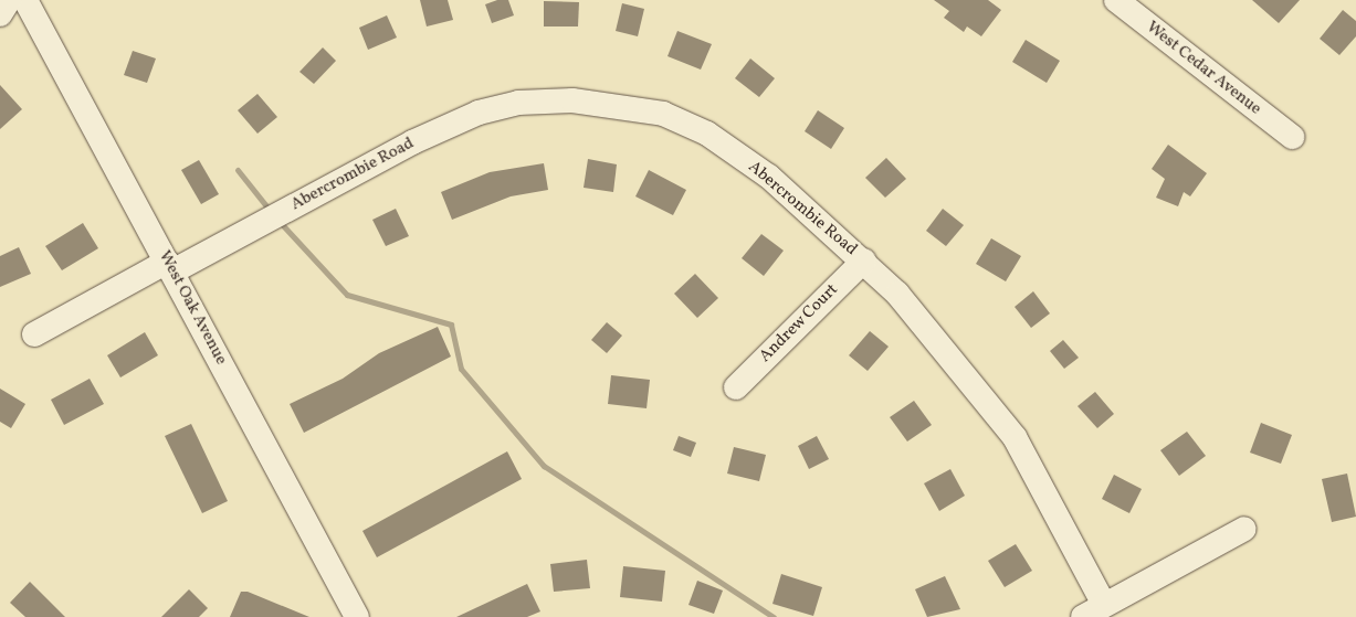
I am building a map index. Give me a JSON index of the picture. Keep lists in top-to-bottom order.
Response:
{
  "streets": {
    "street": [
      "West Cedar Avenue",
      "Abercrombie Road",
      "West Oak Avenue",
      "Andrew Court"
    ]
  },
  "crossings": [
    ["Abercrombie Road", "West Oak Avenue"],
    ["Abercrombie Road", "Andrew Court"]
  ]
}
